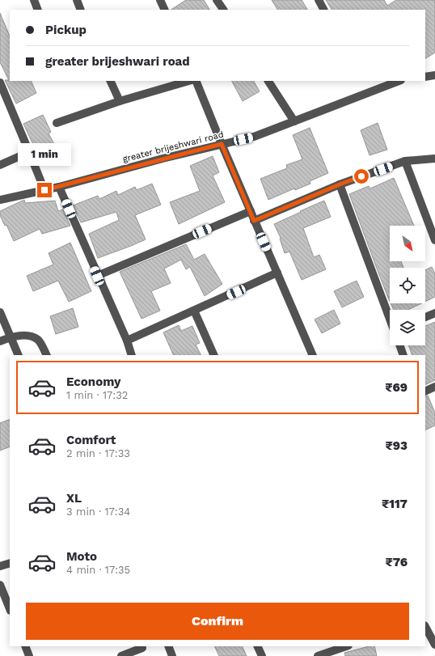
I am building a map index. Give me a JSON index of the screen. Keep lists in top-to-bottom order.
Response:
{
  "streets": {
    "street": ["greater brijeshwari road"]
  },
  "north": "bottom right",
  "page": {
    "banner": ["Pickup", "greater brijeshwari road"],
    "bubble": "1 min",
    "list": [
      {
        "name": "Economy",
        "note": "1 min · 17:32",
        "value": "₹69"
      },
      {
        "name": "Comfort",
        "note": "2 min · 17:33",
        "value": "₹93"
      },
      {
        "name": "XL",
        "note": "3 min · 17:34",
        "value": "₹117"
      },
      {
        "name": "Moto",
        "note": "4 min · 17:35",
        "value": "₹76"
      }
    ],
    "buttons": "Confirm"
  }
}
